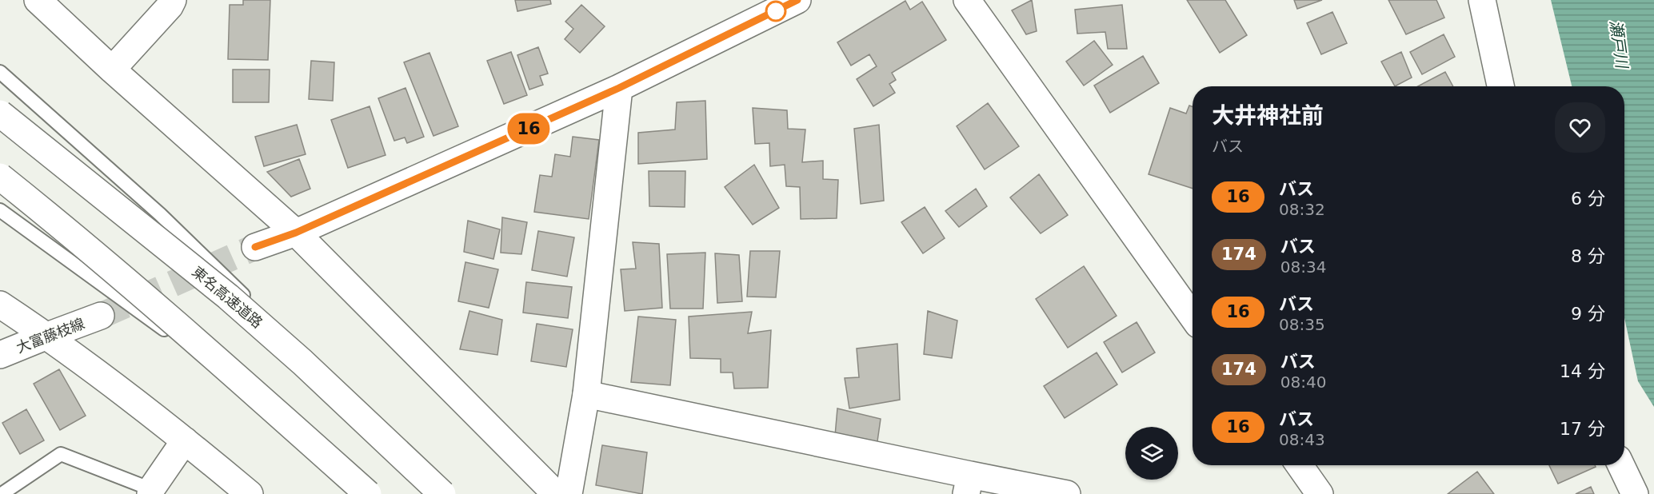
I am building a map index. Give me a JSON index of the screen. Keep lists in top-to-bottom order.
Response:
{
  "streets": {
    "main road": ["東名高速道路", "大富藤枝線"]
  },
  "water": ["瀬戸川"],
  "lines": ["bus line 16"],
  "page": {
    "on_map": "16",
    "heading": ["大井神社前", "バス"],
    "list": [
      {
        "mark": "16",
        "name": "バス",
        "note": "08:32",
        "value": "6 分"
      },
      {
        "mark": "174",
        "name": "バス",
        "note": "08:34",
        "value": "8 分"
      },
      {
        "mark": "16",
        "name": "バス",
        "note": "08:35",
        "value": "9 分"
      },
      {
        "mark": "174",
        "name": "バス",
        "note": "08:40",
        "value": "14 分"
      },
      {
        "mark": "16",
        "name": "バス",
        "note": "08:43",
        "value": "17 分"
      }
    ]
  }
}
